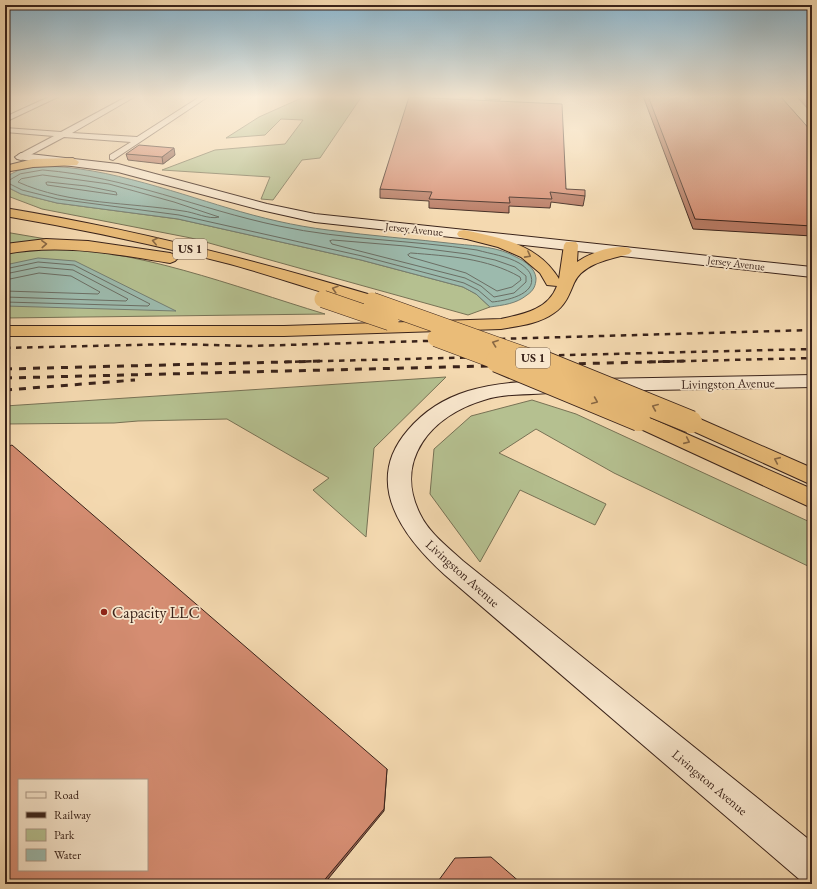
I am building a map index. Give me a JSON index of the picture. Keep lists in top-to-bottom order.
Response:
{
  "streets": {
    "highway": ["US 1"],
    "main road": ["Jersey Avenue", "Livingston Avenue"]
  },
  "places": ["Capacity LLC"],
  "legend": [
    "Road",
    "Railway",
    "Park",
    "Water"
  ]
}
